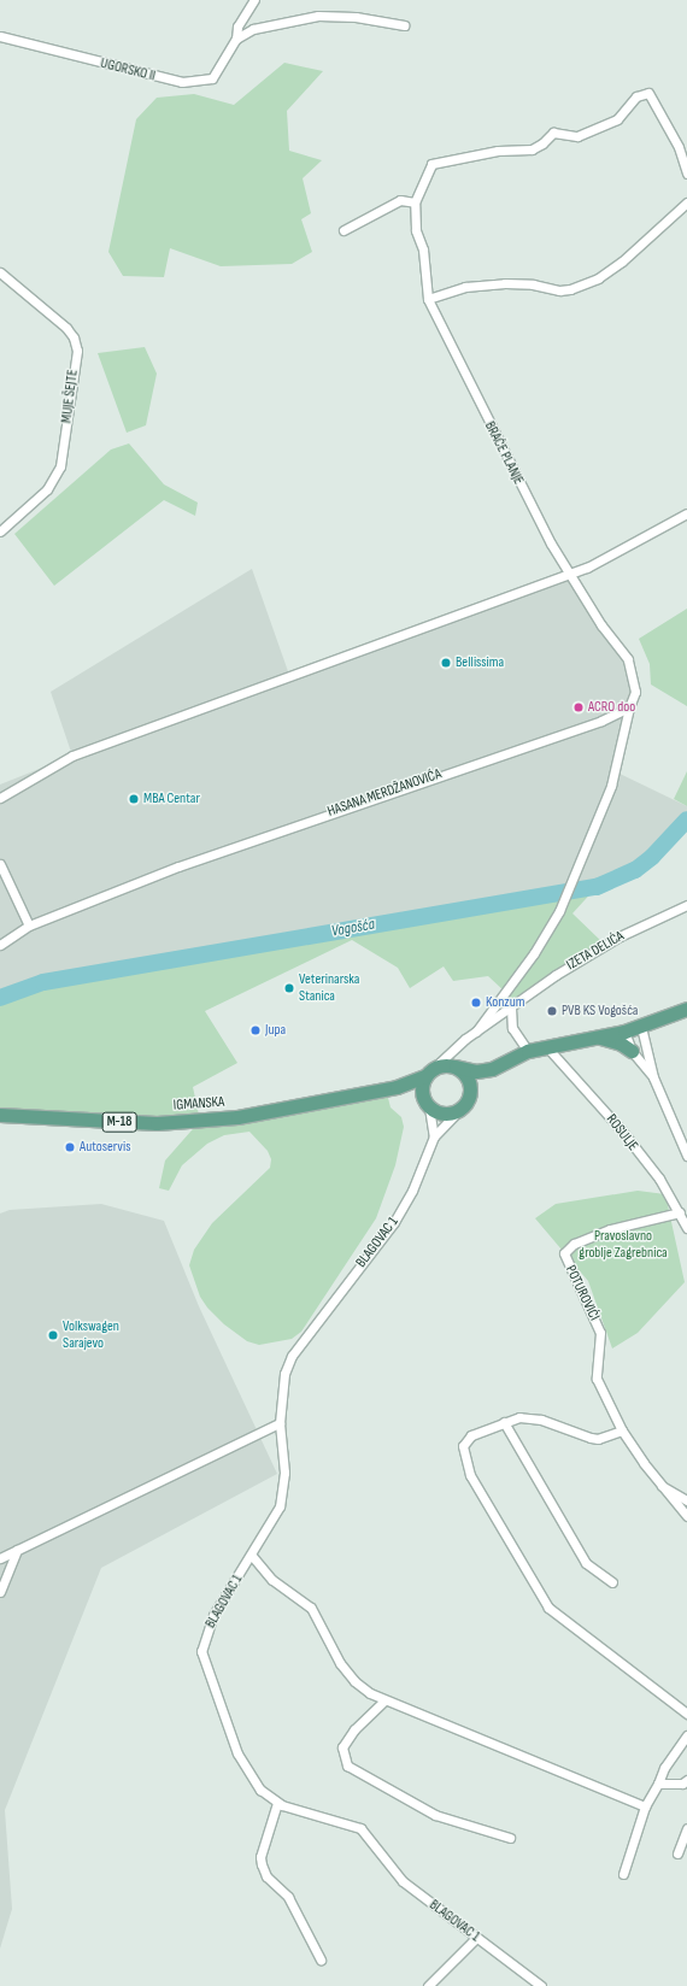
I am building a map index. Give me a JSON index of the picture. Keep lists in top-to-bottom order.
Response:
{
  "streets": {
    "main road": ["IGMANSKA", "M-18"],
    "street": [
      "UGORSKO II",
      "MUJE ŠEJTE",
      "BRAĆE PLANJE",
      "HASANA MERDŽANOVIĆA",
      "IZETA DELIĆA",
      "ROSULJE",
      "BLAGOVAC 1",
      "POTUROVIĆI"
    ]
  },
  "crossings": [
    ["IZETA DELIĆA", "IGMANSKA"],
    ["IZETA DELIĆA", "M-18"],
    ["IGMANSKA", "M-18"],
    ["M-18", "ROSULJE"],
    ["ROSULJE", "POTUROVIĆI"]
  ],
  "water": ["Vogošća"],
  "parks": ["Pravoslavno groblje Zagrebnica"],
  "places": [
    "Bellissima",
    "ACRO doo",
    "MBA Centar",
    "Veterinarska Stanica",
    "Konzum",
    "PVB KS Vogošća",
    "Jupa",
    "Autoservis",
    "Volkswagen Sarajevo"
  ]
}
